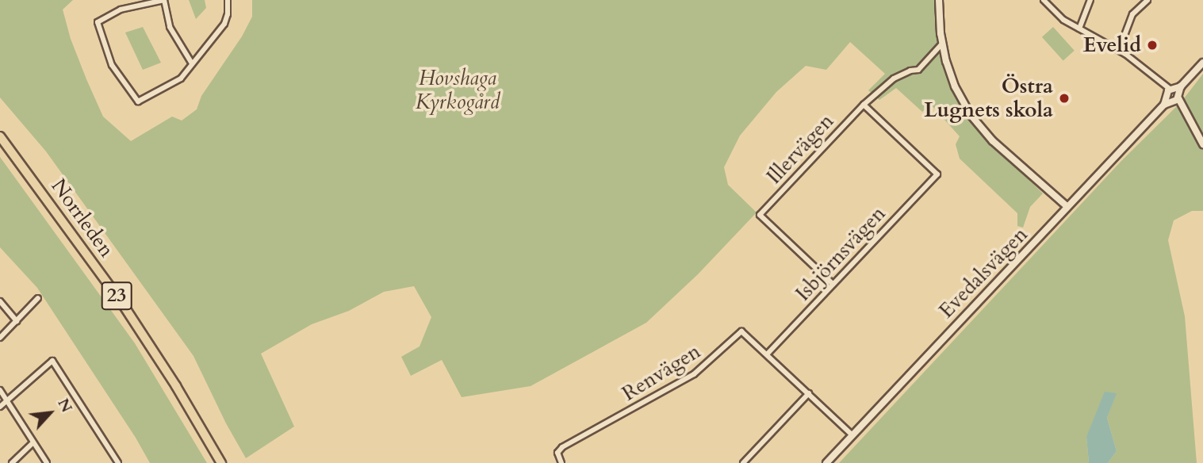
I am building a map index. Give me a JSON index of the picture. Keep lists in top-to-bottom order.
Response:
{
  "streets": {
    "highway": ["Norrleden", "23"],
    "street": [
      "Illervägen",
      "Isbjörnsvägen",
      "Evedalsvägen",
      "Renvägen"
    ]
  },
  "crossings": [
    ["Illervägen", "Isbjörnsvägen"],
    ["Isbjörnsvägen", "Renvägen"],
    ["Evedalsvägen", "Renvägen"]
  ],
  "parks": ["Hovshaga Kyrkogård"],
  "places": ["Evelid", "Östra Lugnets skola"],
  "north": "top right"
}
